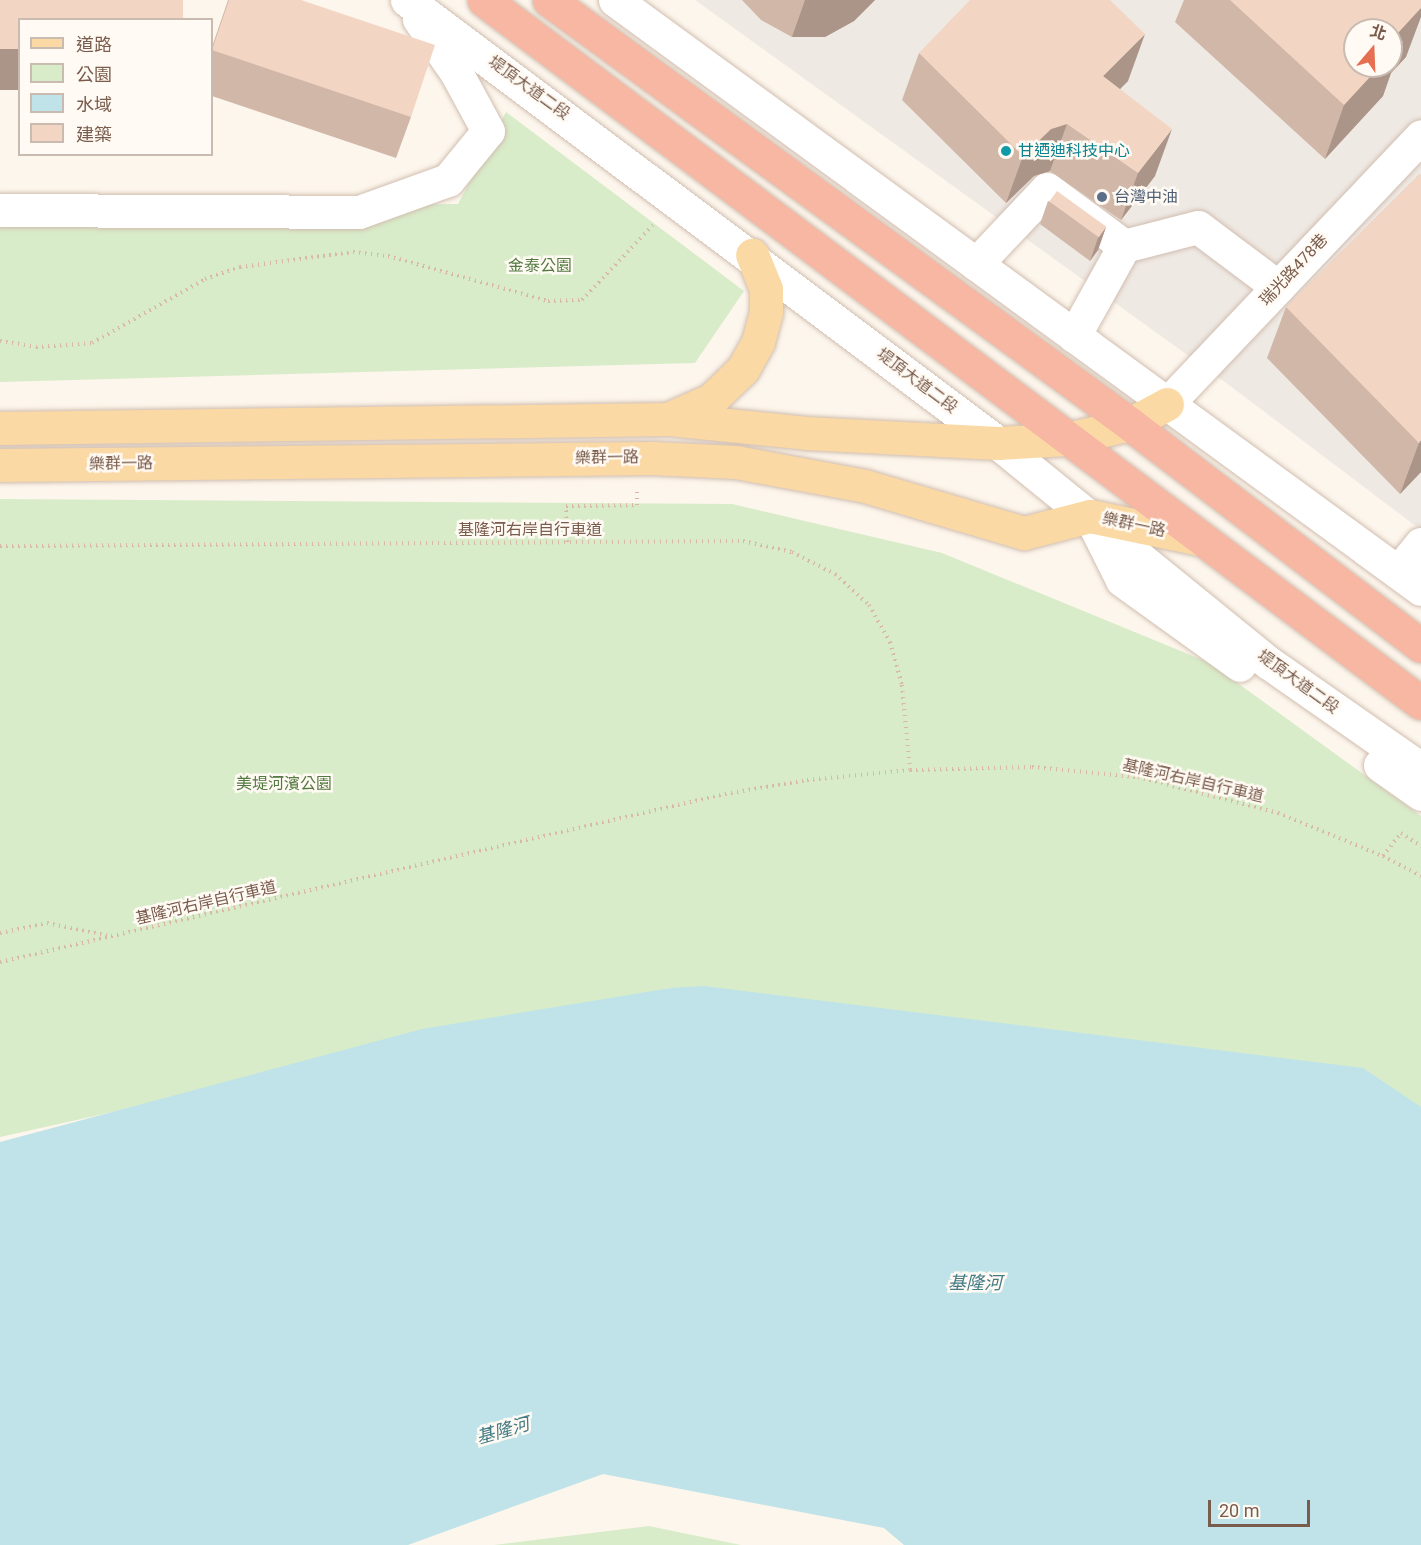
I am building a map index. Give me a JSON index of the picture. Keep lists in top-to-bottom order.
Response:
{
  "streets": {
    "main road": ["樂群一路"],
    "street": ["堤頂大道二段", "瑞光路478巷"],
    "path": ["基隆河右岸自行車道"]
  },
  "crossings": [
    ["堤頂大道二段", "樂群一路"]
  ],
  "water": ["基隆河"],
  "parks": ["金泰公園", "美堤河濱公園"],
  "places": ["甘迺迪科技中心", "台灣中油"],
  "legend": [
    "道路",
    "公園",
    "水域",
    "建築"
  ],
  "scale_bar": "20 m",
  "north": "top"
}
